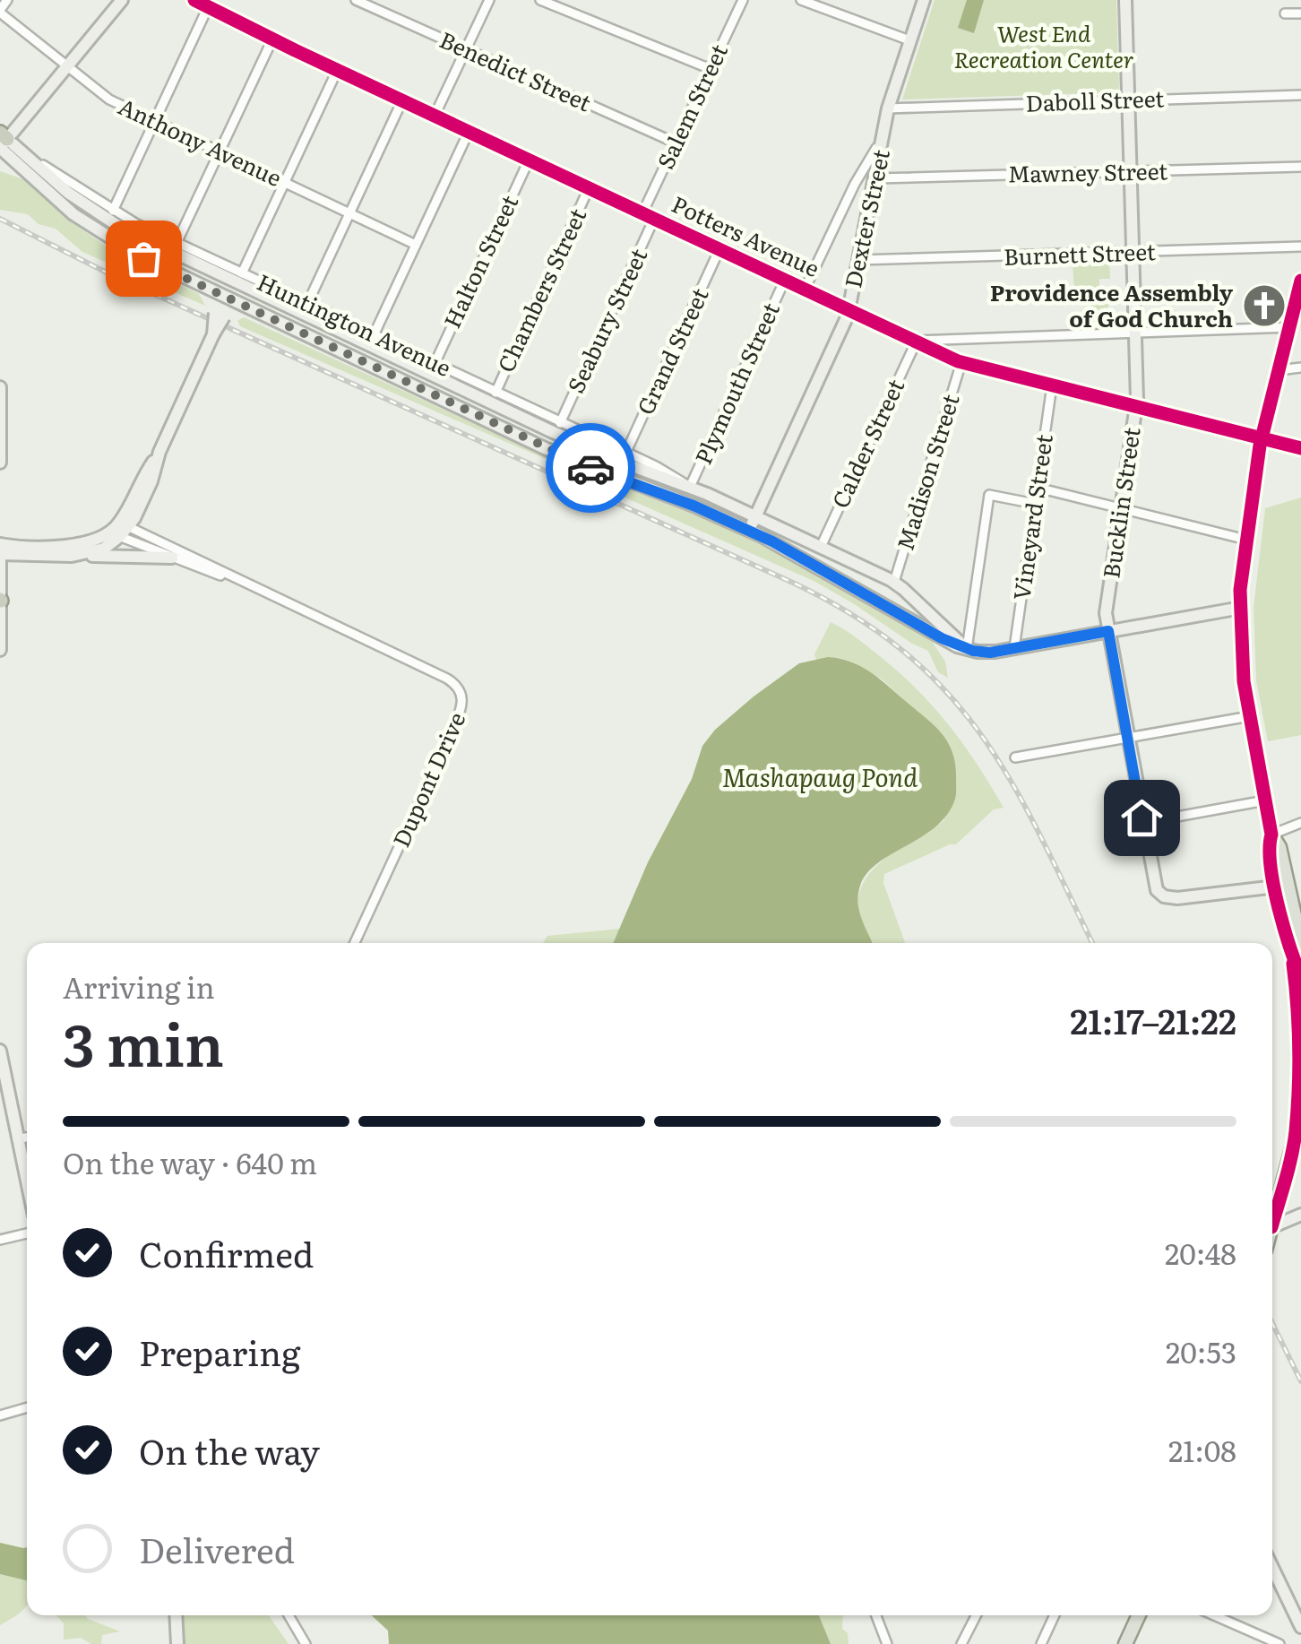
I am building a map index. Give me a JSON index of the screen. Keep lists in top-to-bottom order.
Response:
{
  "streets": {
    "main road": ["Dexter Street", "Huntington Avenue", "Bucklin Street"],
    "street": [
      "Benedict Street",
      "Daboll Street",
      "Salem Street",
      "Anthony Avenue",
      "Mawney Street",
      "Potters Avenue",
      "Burnett Street",
      "Halton Street",
      "Chambers Street",
      "Seabury Street",
      "Grand Street",
      "Plymouth Street",
      "Calder Street",
      "Madison Street",
      "Vineyard Street",
      "Dupont Drive"
    ]
  },
  "crossings": [
    ["Benedict Street", "Salem Street"],
    ["Daboll Street", "Dexter Street"],
    ["Daboll Street", "Bucklin Street"],
    ["Salem Street", "Potters Avenue"],
    ["Mawney Street", "Dexter Street"],
    ["Mawney Street", "Bucklin Street"],
    ["Dexter Street", "Potters Avenue"],
    ["Dexter Street", "Burnett Street"],
    ["Dexter Street", "Huntington Avenue"],
    ["Potters Avenue", "Halton Street"],
    ["Potters Avenue", "Chambers Street"],
    ["Potters Avenue", "Seabury Street"],
    ["Potters Avenue", "Grand Street"],
    ["Potters Avenue", "Plymouth Street"],
    ["Potters Avenue", "Calder Street"],
    ["Potters Avenue", "Madison Street"],
    ["Potters Avenue", "Bucklin Street"],
    ["Potters Avenue", "Vineyard Street"],
    ["Burnett Street", "Bucklin Street"],
    ["Halton Street", "Huntington Avenue"],
    ["Chambers Street", "Huntington Avenue"],
    ["Seabury Street", "Huntington Avenue"],
    ["Huntington Avenue", "Grand Street"],
    ["Huntington Avenue", "Plymouth Street"],
    ["Huntington Avenue", "Calder Street"],
    ["Huntington Avenue", "Madison Street"]
  ],
  "water": ["Mashapaug Pond"],
  "parks": ["West End Recreation Center"],
  "places": {
    "church": ["Providence Assembly of God Church"]
  },
  "page": {
    "heading": ["3 min", "Arriving in", "21:17–21:22"],
    "bar": "On the way · 640 m",
    "list": [
      ["Confirmed", "20:48"],
      ["Preparing", "20:53"],
      ["On the way", "21:08"],
      "Delivered"
    ]
  }
}
